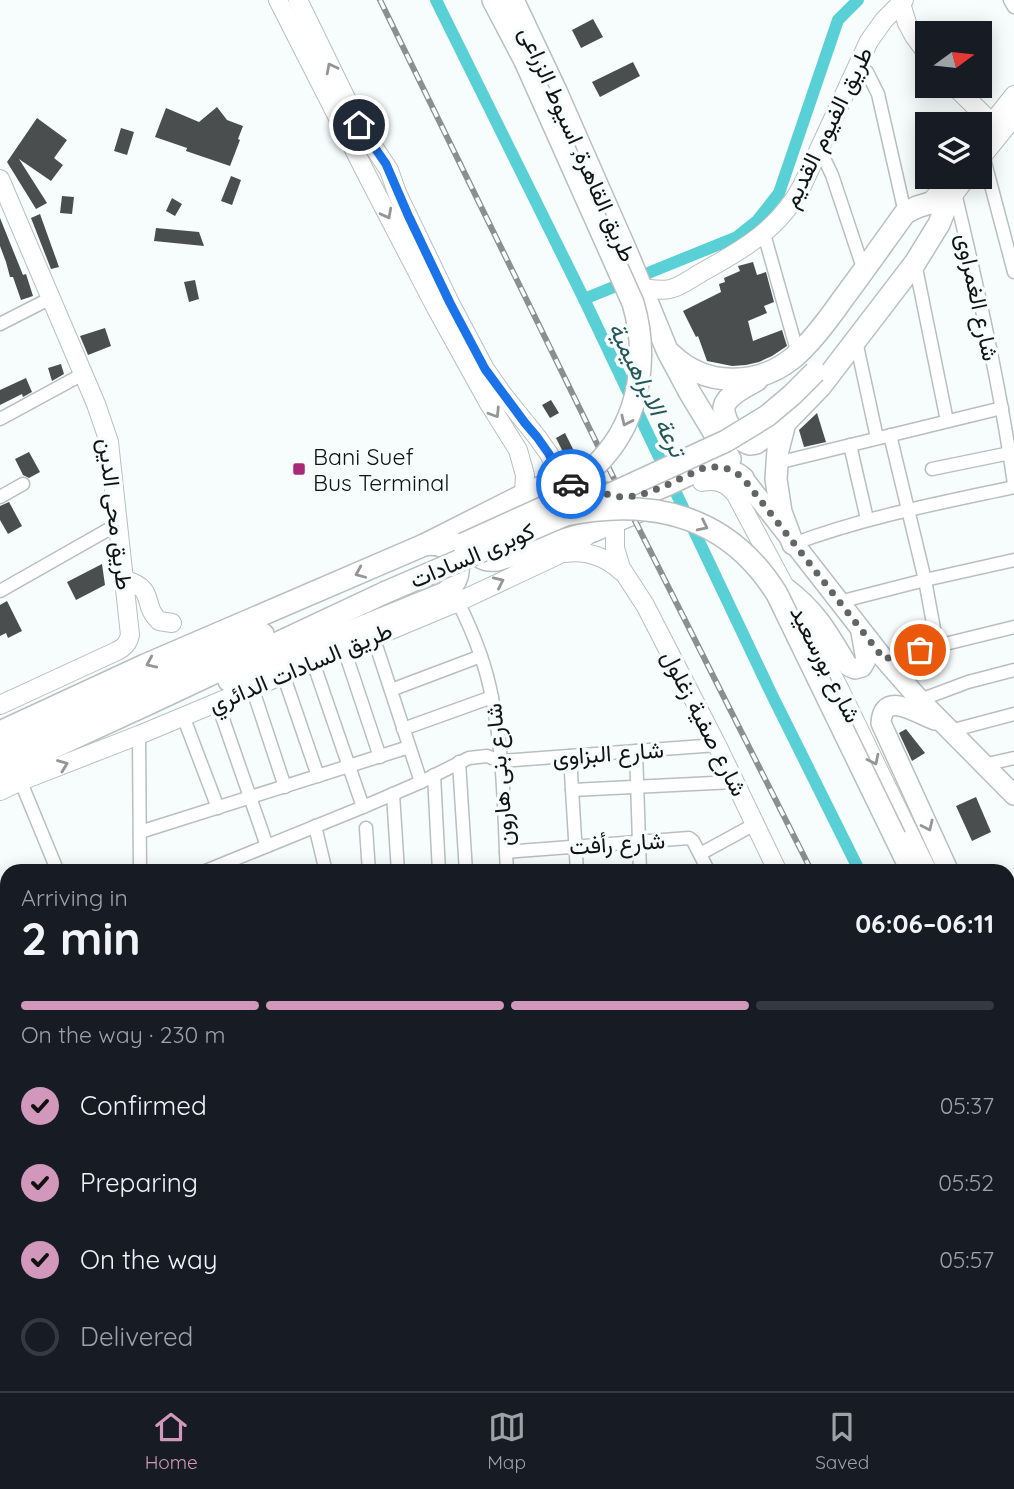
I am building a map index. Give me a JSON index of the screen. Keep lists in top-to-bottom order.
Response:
{
  "streets": {
    "highway": ["طريق القاهرة, اسيوط الزراعى", "كوبرى السادات", "طريق السادات الدائري"],
    "street": [
      "طريق الفيوم القديم",
      "شارع الغمراوى",
      "طريق محى الدين",
      "شارع بورسعيد",
      "شارع صفية زغلول",
      "شارع البزاوى",
      "شارع بنى هارون",
      "شارع رأفت"
    ]
  },
  "crossings": [
    ["طريق القاهرة, اسيوط الزراعى", "كوبرى السادات"],
    ["شارع الغمراوى", "كوبرى السادات"],
    ["كوبرى السادات", "طريق السادات الدائري"],
    ["شارع صفية زغلول", "شارع البزاوى"],
    ["شارع البزاوى", "شارع بنى هارون"],
    ["شارع بنى هارون", "شارع رأفت"]
  ],
  "water": ["ترعة الابراهيمية"],
  "places": {
    "transit": ["Bani Suef Bus Terminal"]
  },
  "north": "right",
  "page": {
    "heading": ["2 min", "Arriving in", "06:06–06:11"],
    "bar": "On the way · 230 m",
    "list": [
      ["Confirmed", "05:37"],
      ["Preparing", "05:52"],
      ["On the way", "05:57"],
      "Delivered"
    ],
    "tabs": ["Home", "Map", "Saved"]
  }
}
